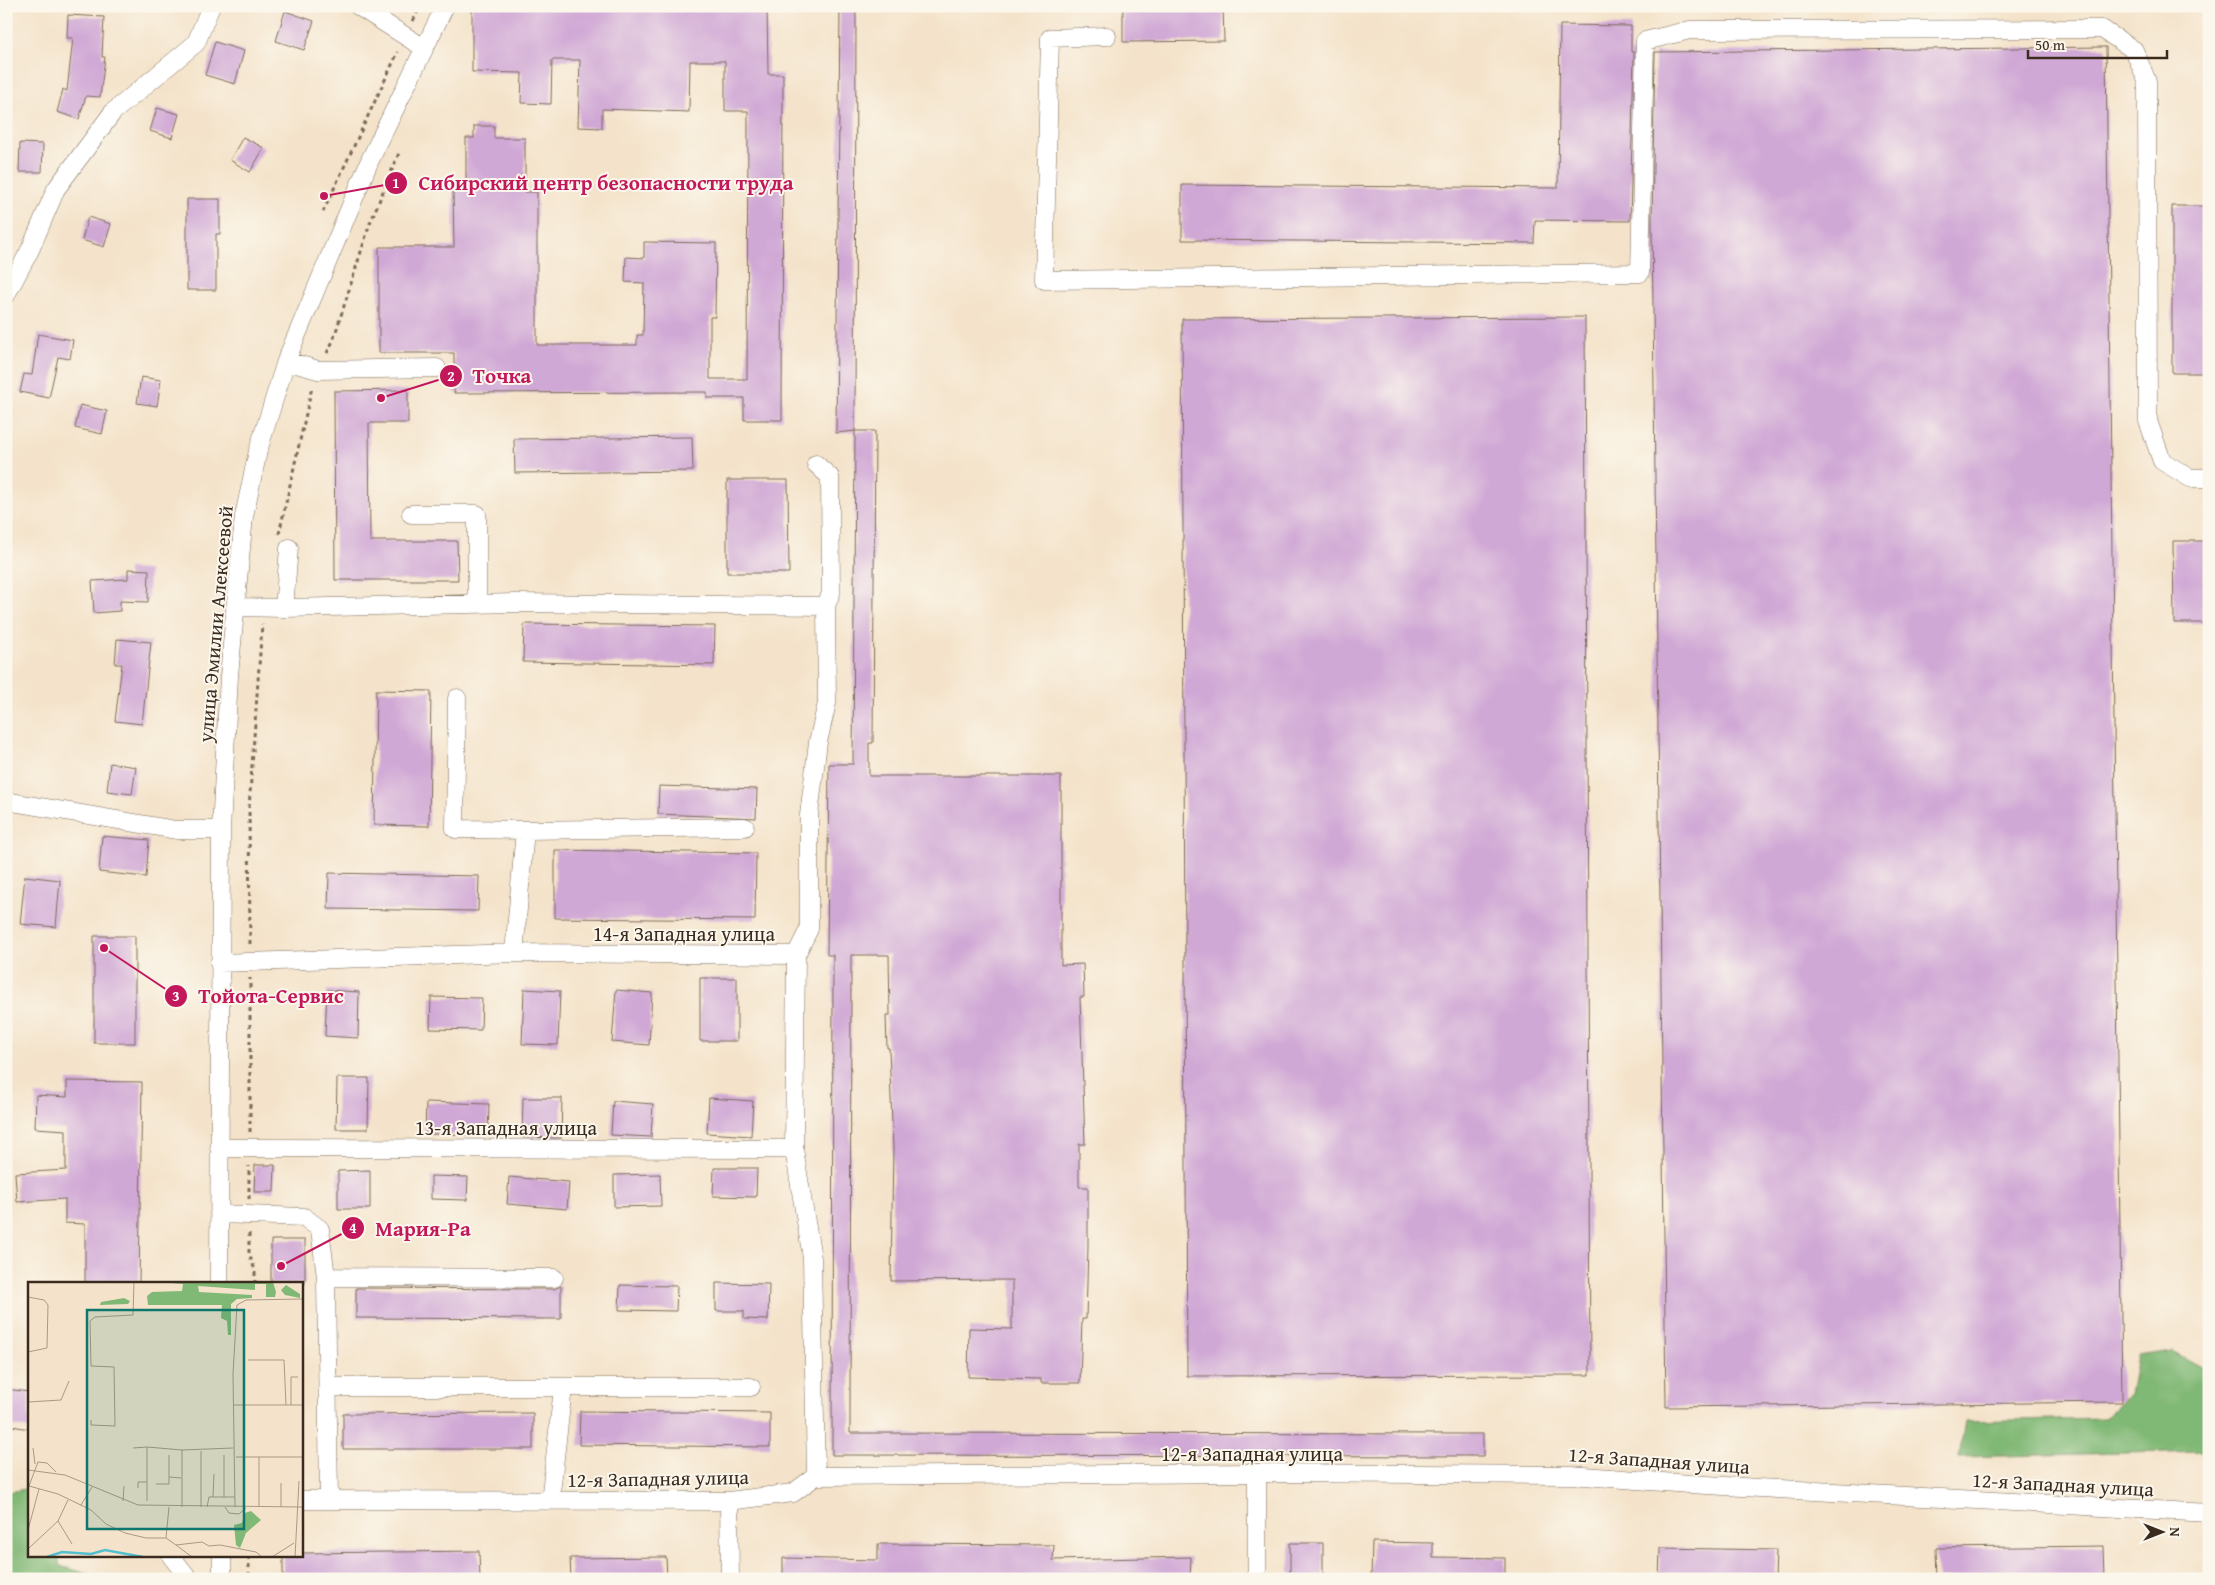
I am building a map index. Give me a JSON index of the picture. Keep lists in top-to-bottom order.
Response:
{
  "streets": {
    "street": [
      "улица Эмилии Алексеевой",
      "14-я Западная улица",
      "13-я Западная улица",
      "12-я Западная улица"
    ]
  },
  "crossings": [
    ["улица Эмилии Алексеевой", "14-я Западная улица"],
    ["улица Эмилии Алексеевой", "13-я Западная улица"]
  ],
  "places": [
    "Сибирский центр безопасности труда",
    "Точка",
    "Тойота-Сервис",
    "Мария-Ра"
  ],
  "scale_bar": "50 m",
  "north": "right"
}
